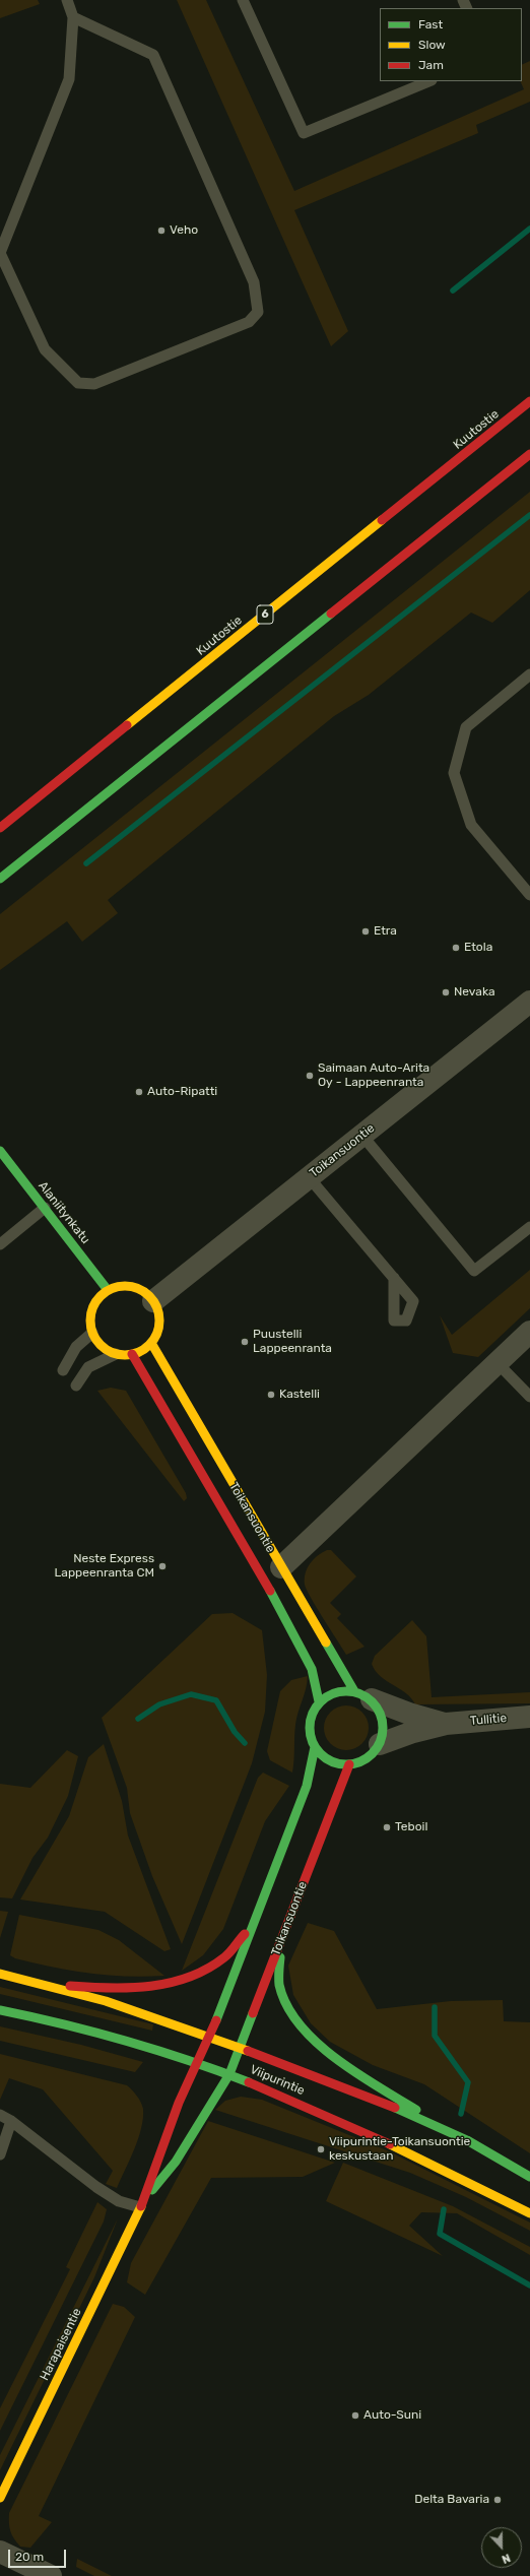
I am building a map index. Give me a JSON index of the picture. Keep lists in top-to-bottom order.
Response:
{
  "streets": {
    "main road": [
      "Kuutostie",
      "6",
      "Toikansuontie",
      "Alaniitynkatu",
      "Viipurintie",
      "Harapaisentie"
    ],
    "street": ["Tullitie"]
  },
  "crossings": [
    ["Toikansuontie", "Alaniitynkatu"],
    ["Toikansuontie", "Tullitie"],
    ["Toikansuontie", "Viipurintie"],
    ["Toikansuontie", "Harapaisentie"],
    ["Viipurintie", "Harapaisentie"]
  ],
  "places": [
    "Veho",
    "Etra",
    "Etola",
    "Nevaka",
    "Saimaan Auto-Arita Oy - Lappeenranta",
    "Auto-Ripatti",
    "Puustelli Lappeenranta",
    "Kastelli",
    "Neste Express Lappeenranta CM",
    "Teboil",
    "Viipurintie-Toikansuontie keskustaan",
    "Auto-Suni",
    "Delta Bavaria"
  ],
  "legend": ["Fast", "Slow", "Jam"],
  "scale_bar": "20 m",
  "north": "bottom"
}
